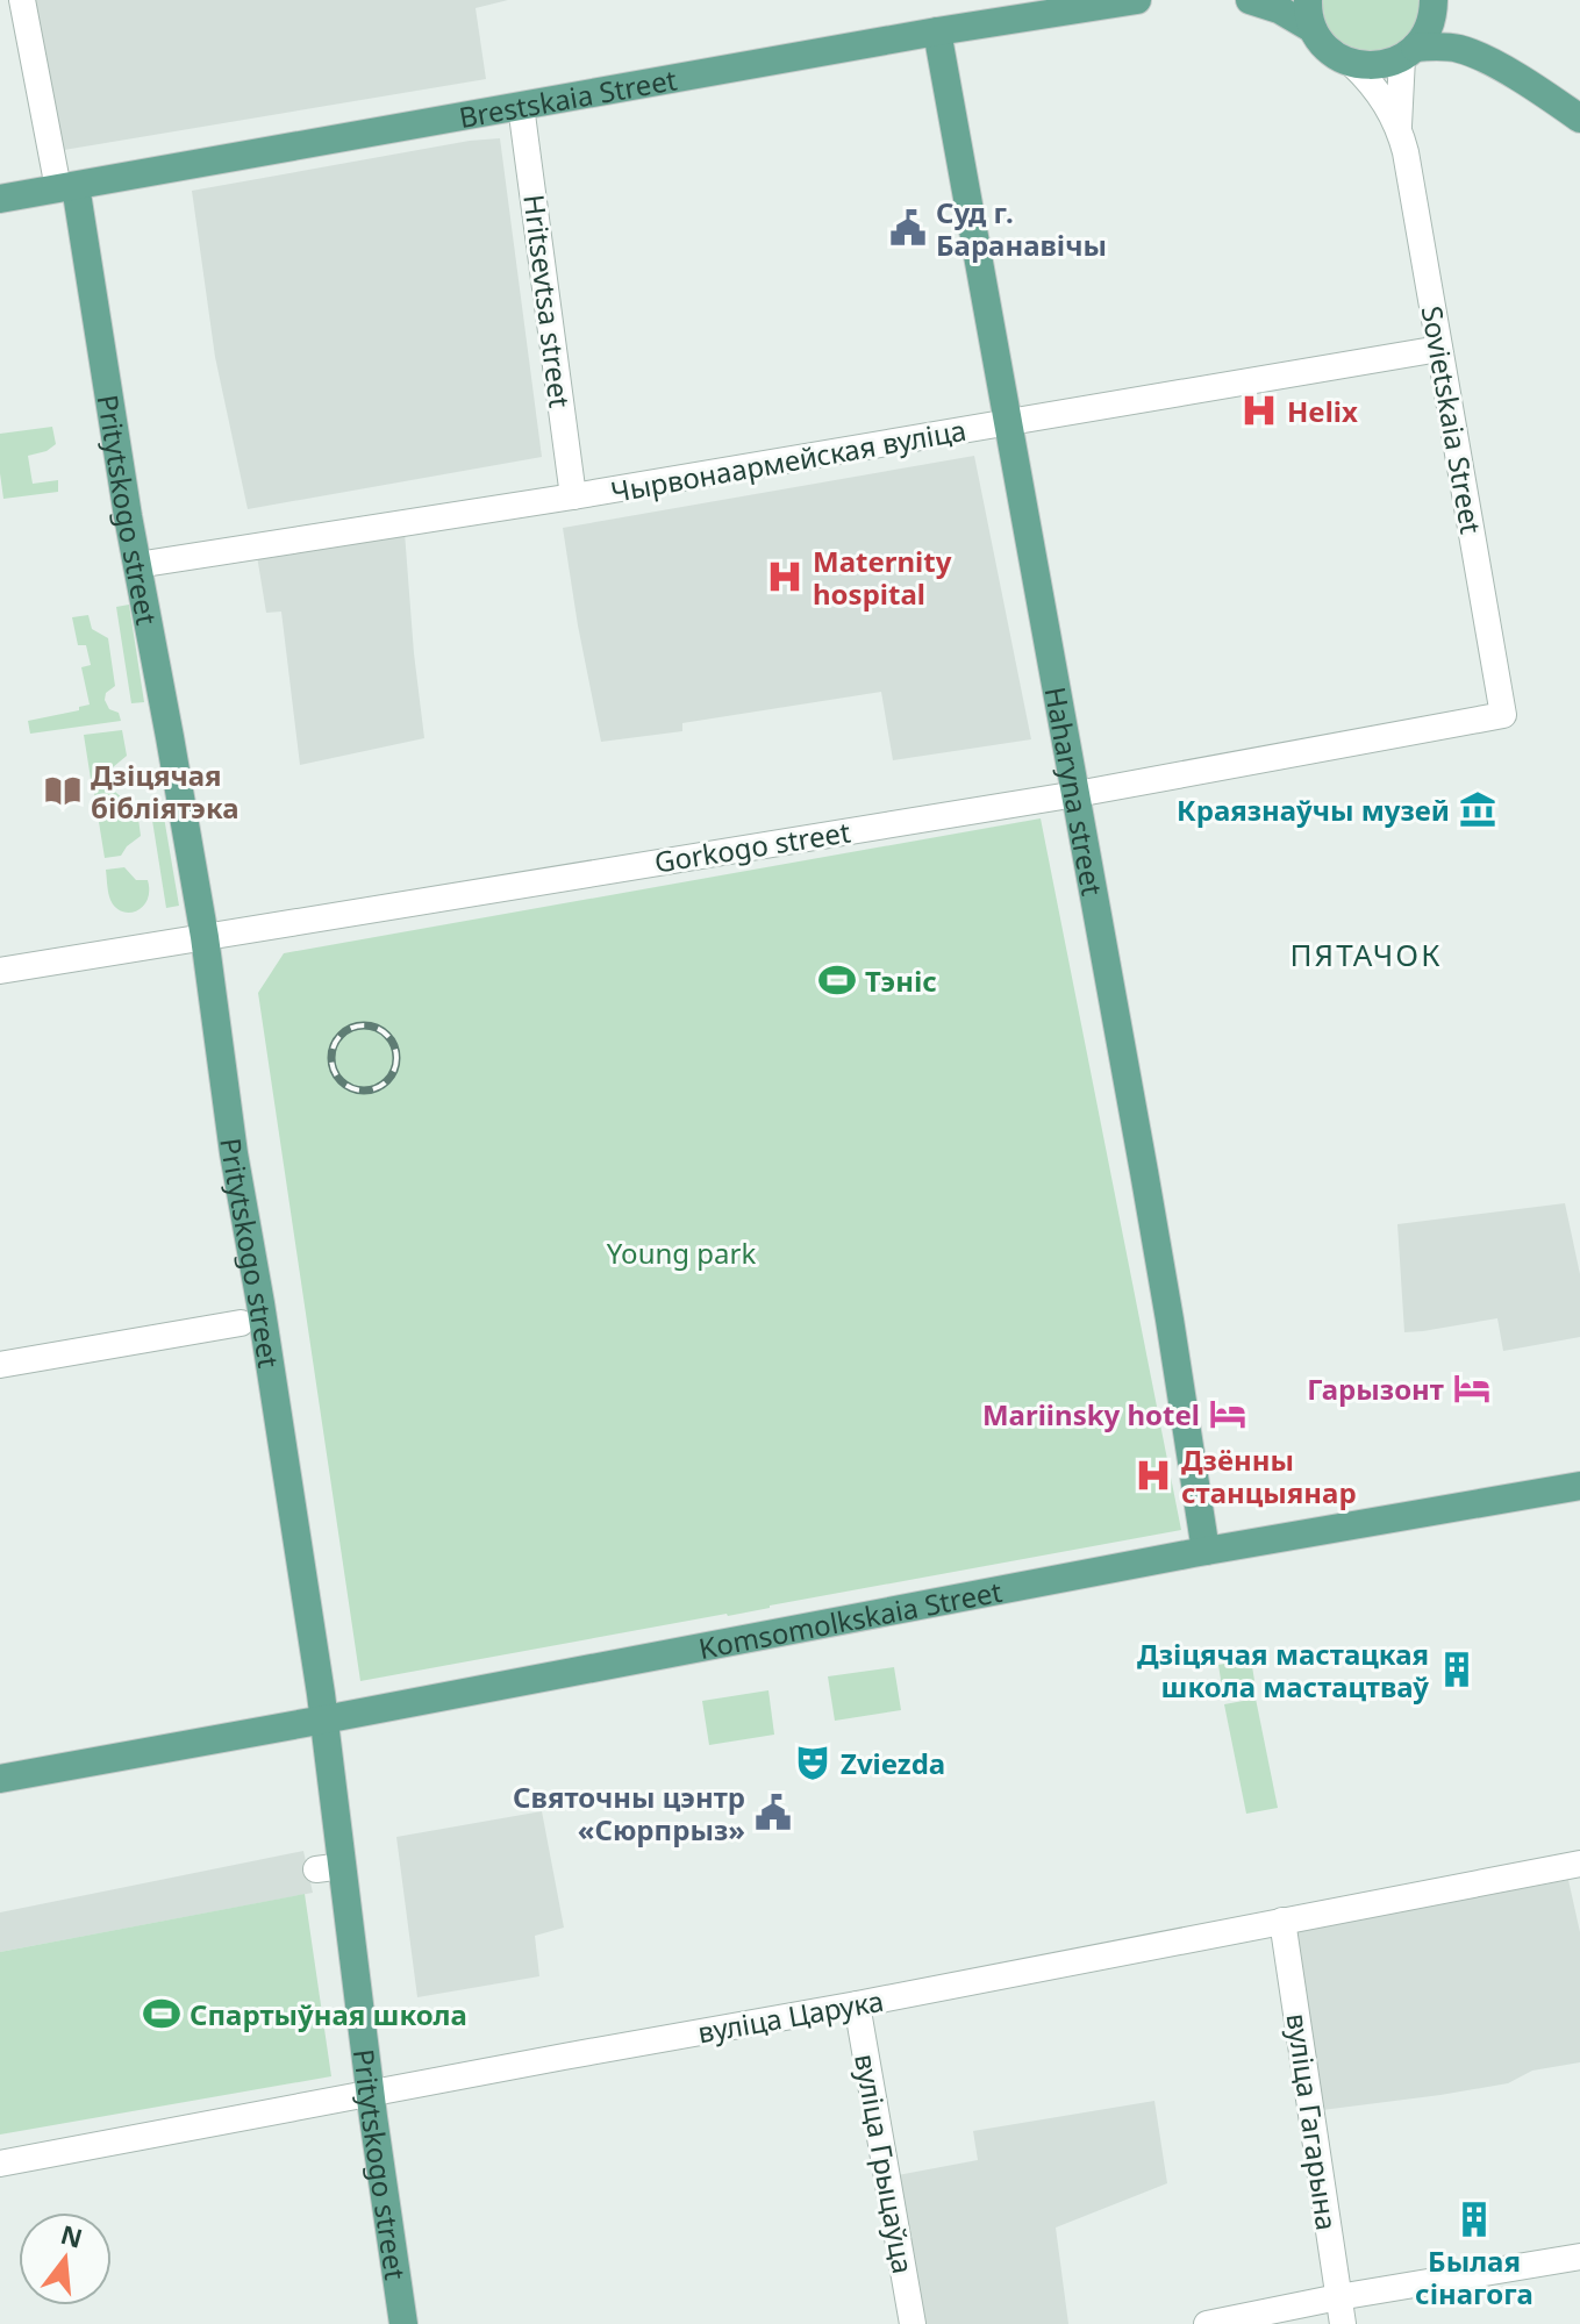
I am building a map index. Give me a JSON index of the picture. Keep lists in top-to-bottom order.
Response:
{
  "streets": {
    "main road": [
      "Brestskaia Street",
      "Pritytskogo street",
      "Haharyna street",
      "Komsomolkskaia Street"
    ],
    "street": [
      "Hritsevtsa street",
      "Sovietskaia Street",
      "Чырвонаармейская вуліца",
      "Gorkogo street",
      "вуліца Царука",
      "вуліца Гагарына",
      "вуліца Грыцаўца"
    ]
  },
  "crossings": [
    ["Brestskaia Street", "Hritsevtsa street"],
    ["Brestskaia Street", "Pritytskogo street"],
    ["Brestskaia Street", "Haharyna street"],
    ["Hritsevtsa street", "Чырвонаармейская вуліца"],
    ["Sovietskaia Street", "Чырвонаармейская вуліца"],
    ["Sovietskaia Street", "Gorkogo street"],
    ["Чырвонаармейская вуліца", "Pritytskogo street"],
    ["Чырвонаармейская вуліца", "Haharyna street"],
    ["Pritytskogo street", "Gorkogo street"],
    ["Pritytskogo street", "Komsomolkskaia Street"],
    ["Pritytskogo street", "вуліца Царука"],
    ["Haharyna street", "Gorkogo street"],
    ["Haharyna street", "Komsomolkskaia Street"],
    ["вуліца Царука", "вуліца Гагарына"],
    ["вуліца Царука", "вуліца Грыцаўца"]
  ],
  "districts": ["ПЯТАЧОК"],
  "parks": ["Young park"],
  "places": {
    "public building": ["Суд г. Баранавічы", "Святочны цэнтр «Сюрпрыз»"],
    "hospital": ["Helix", "Maternity hospital", "Дзённы станцыянар"],
    "library": ["Дзіцячая бібліятэка"],
    "museum": ["Краязнаўчы музей"],
    "sports": ["Тэніс", "Спартыўная школа"],
    "hotel": ["Гарызонт", "Mariinsky hotel"],
    "building": ["Дзіцячая мастацкая школа мастацтваў", "Былая сінагога"],
    "theatre": ["Zviezda"]
  },
  "north": "top"
}
